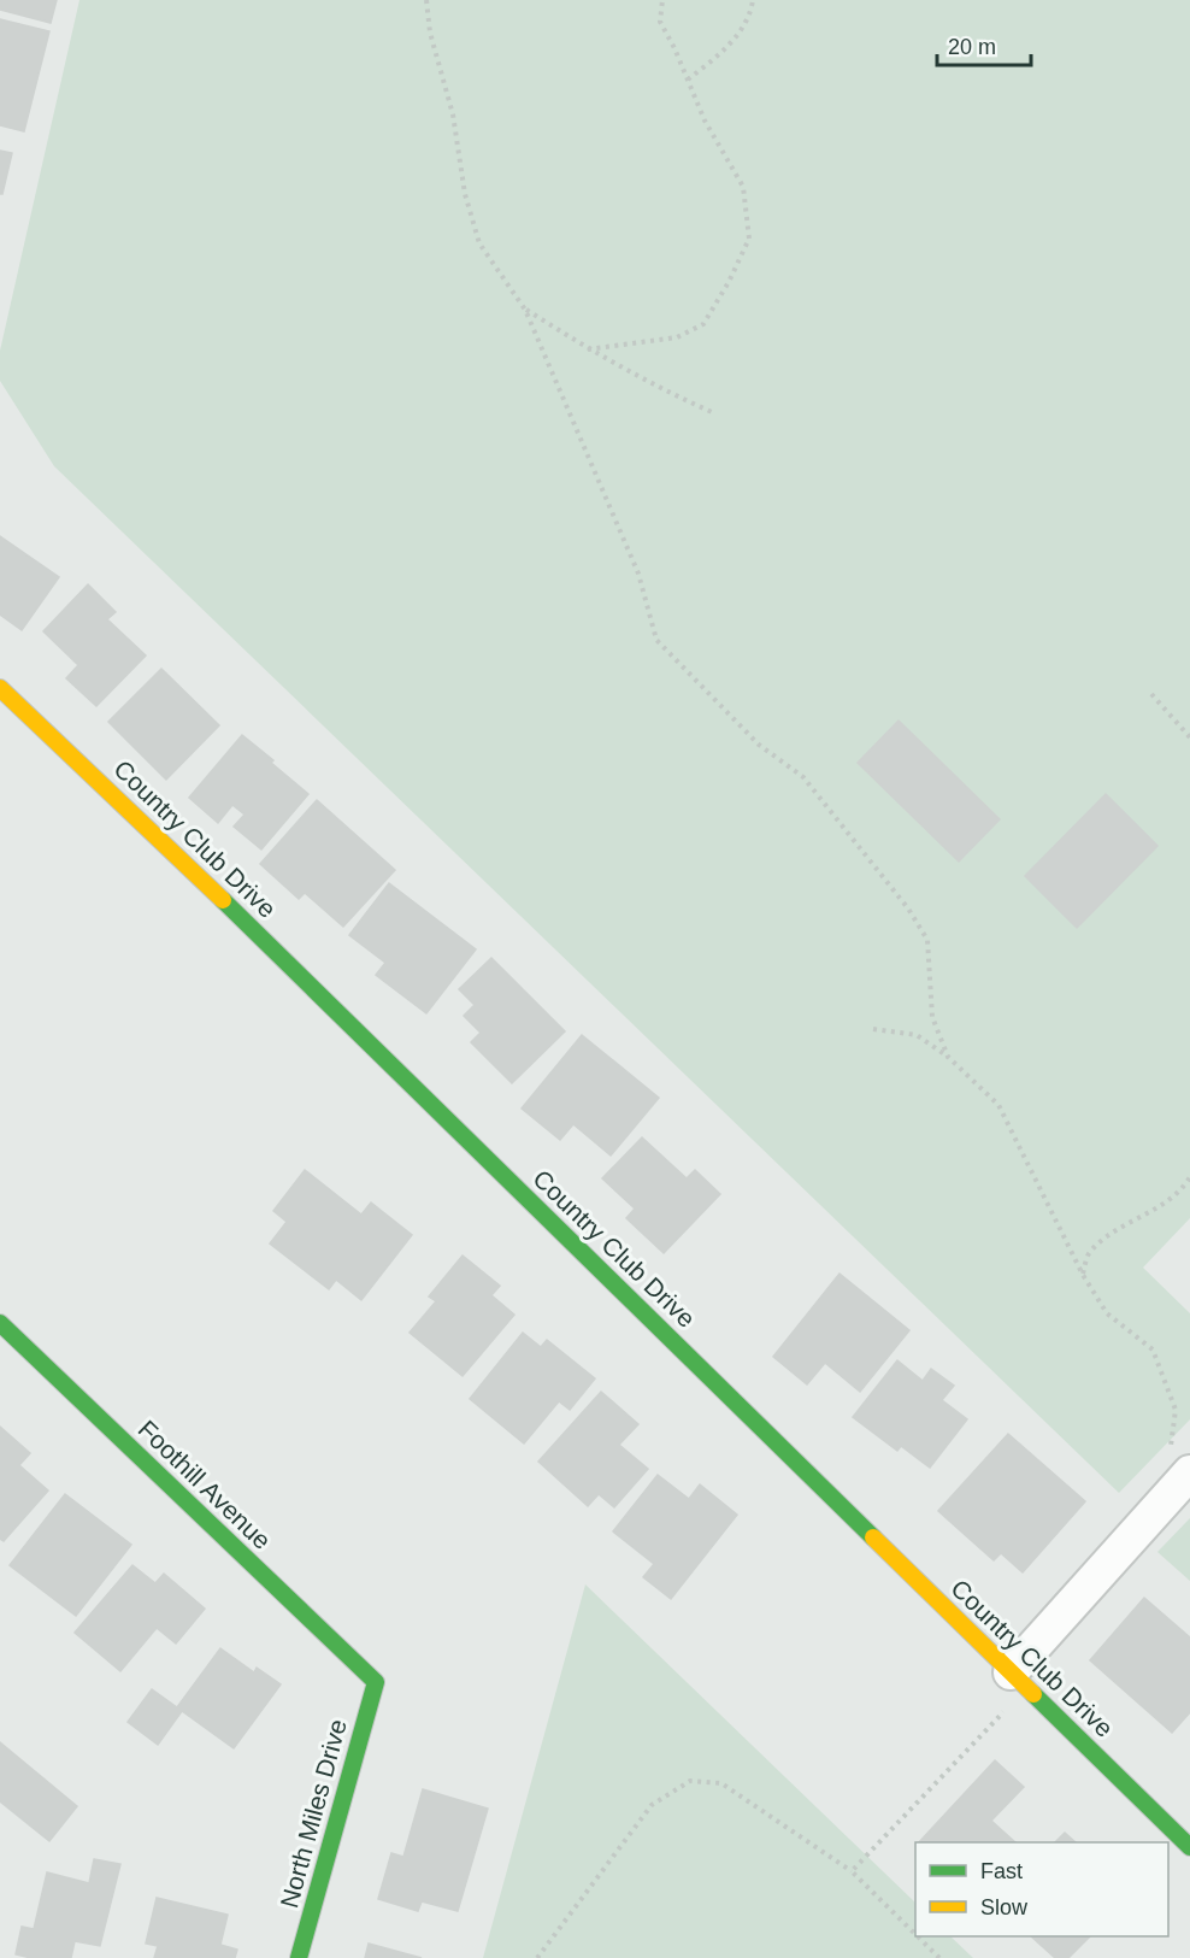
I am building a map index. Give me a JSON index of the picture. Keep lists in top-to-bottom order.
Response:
{
  "streets": {
    "street": ["Country Club Drive", "Foothill Avenue", "North Miles Drive"]
  },
  "crossings": [
    ["Foothill Avenue", "North Miles Drive"]
  ],
  "legend": ["Fast", "Slow"],
  "scale_bar": "20 m"
}
